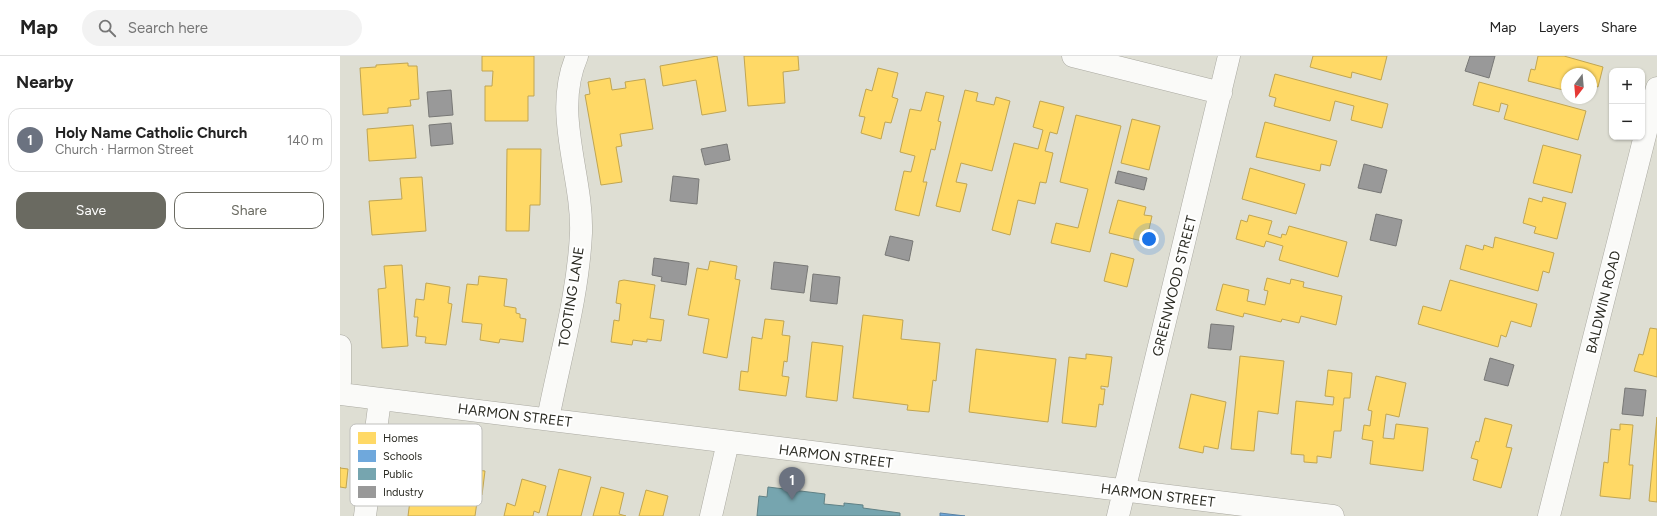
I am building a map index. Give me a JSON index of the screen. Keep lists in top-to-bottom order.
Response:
{
  "streets": {
    "street": [
      "GREENWOOD STREET",
      "TOOTING LANE",
      "BALDWIN ROAD",
      "HARMON STREET"
    ]
  },
  "crossings": [
    ["GREENWOOD STREET", "HARMON STREET"],
    ["TOOTING LANE", "HARMON STREET"]
  ],
  "legend": [
    "Homes",
    "Schools",
    "Public",
    "Industry"
  ],
  "north": "bottom",
  "page": {
    "header": "Map",
    "search": "Search here",
    "nav": ["Map", "Layers", "Share"],
    "heading": "Nearby",
    "map_buttons": ["+", "−"],
    "list": [
      {
        "mark": "1",
        "name": "Holy Name Catholic Church",
        "note": "Church · Harmon Street",
        "value": "140 m"
      }
    ],
    "buttons": ["Save", "Share"],
    "pins": "1"
  }
}
